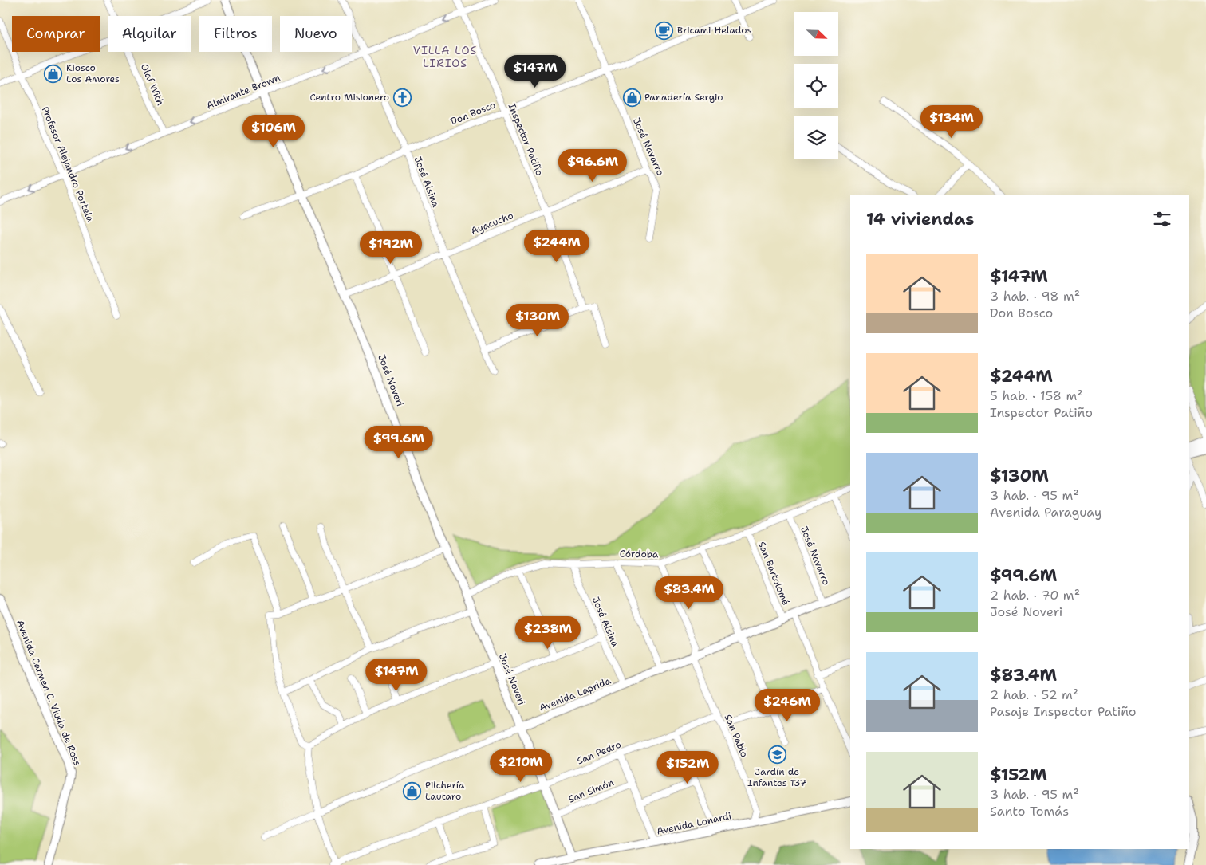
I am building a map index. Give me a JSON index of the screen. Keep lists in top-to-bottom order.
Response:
{
  "streets": {
    "street": [
      "Olaf With",
      "Almirante Brown",
      "Don Bosco",
      "Inspector Patiño",
      "José Navarro",
      "Profesor Alejandro Portela",
      "José Alsina",
      "Ayacucho",
      "José Noveri",
      "Córdoba",
      "San Bartolomé",
      "Avenida Carmen C. Viuda de Ross",
      "Avenida Laprida",
      "San Pablo",
      "San Pedro",
      "San Simón",
      "Avenida Lonardi"
    ]
  },
  "crossings": [
    ["Olaf With", "Almirante Brown"],
    ["Almirante Brown", "Inspector Patiño"],
    ["Almirante Brown", "Profesor Alejandro Portela"],
    ["Almirante Brown", "José Alsina"],
    ["Almirante Brown", "José Noveri"],
    ["Don Bosco", "Inspector Patiño"],
    ["Don Bosco", "José Navarro"],
    ["Don Bosco", "José Alsina"],
    ["Don Bosco", "José Noveri"],
    ["Inspector Patiño", "Ayacucho"],
    ["José Navarro", "Ayacucho"],
    ["José Navarro", "Córdoba"],
    ["José Navarro", "Avenida Laprida"],
    ["José Alsina", "Ayacucho"],
    ["José Alsina", "Córdoba"],
    ["José Alsina", "Avenida Laprida"],
    ["Ayacucho", "José Noveri"],
    ["José Noveri", "Córdoba"],
    ["José Noveri", "Avenida Laprida"],
    ["José Noveri", "San Pedro"],
    ["José Noveri", "San Simón"],
    ["José Noveri", "Avenida Lonardi"],
    ["Córdoba", "San Bartolomé"],
    ["San Bartolomé", "Avenida Laprida"],
    ["Avenida Laprida", "San Pablo"],
    ["San Pablo", "San Pedro"],
    ["San Pablo", "Avenida Lonardi"]
  ],
  "one_way": ["Almirante Brown"],
  "districts": ["VILLA LOS LIRIOS"],
  "places": {
    "cafe": ["Bricami Helados"],
    "shop": ["Kiosco Los Amores", "Panadería Sergio", "Pilchería Lautaro"],
    "church": ["Centro Misionero"],
    "school or university": ["Jardín de Infantes 137"]
  },
  "north": "bottom right",
  "page": {
    "chip": [
      "Comprar",
      "Alquilar",
      "Filtros",
      "Nuevo"
    ],
    "price": [
      "$147M",
      "$134M",
      "$106M",
      "$96.6M",
      "$244M",
      "$192M",
      "$130M",
      "$99.6M",
      "$83.4M",
      "$238M",
      "$147M",
      "$246M",
      "$210M",
      "$152M"
    ],
    "heading": "14 viviendas",
    "list": [
      {
        "name": "$147M",
        "note": "3 hab. · 98 m² · Don Bosco"
      },
      {
        "name": "$244M",
        "note": "5 hab. · 158 m² · Inspector Patiño"
      },
      {
        "name": "$130M",
        "note": "3 hab. · 95 m² · Avenida Paraguay"
      },
      {
        "name": "$99.6M",
        "note": "2 hab. · 70 m² · José Noveri"
      },
      {
        "name": "$83.4M",
        "note": "2 hab. · 52 m² · Pasaje Inspector Patiño"
      },
      {
        "name": "$152M",
        "note": "3 hab. · 95 m² · Santo Tomás"
      }
    ]
  }
}
